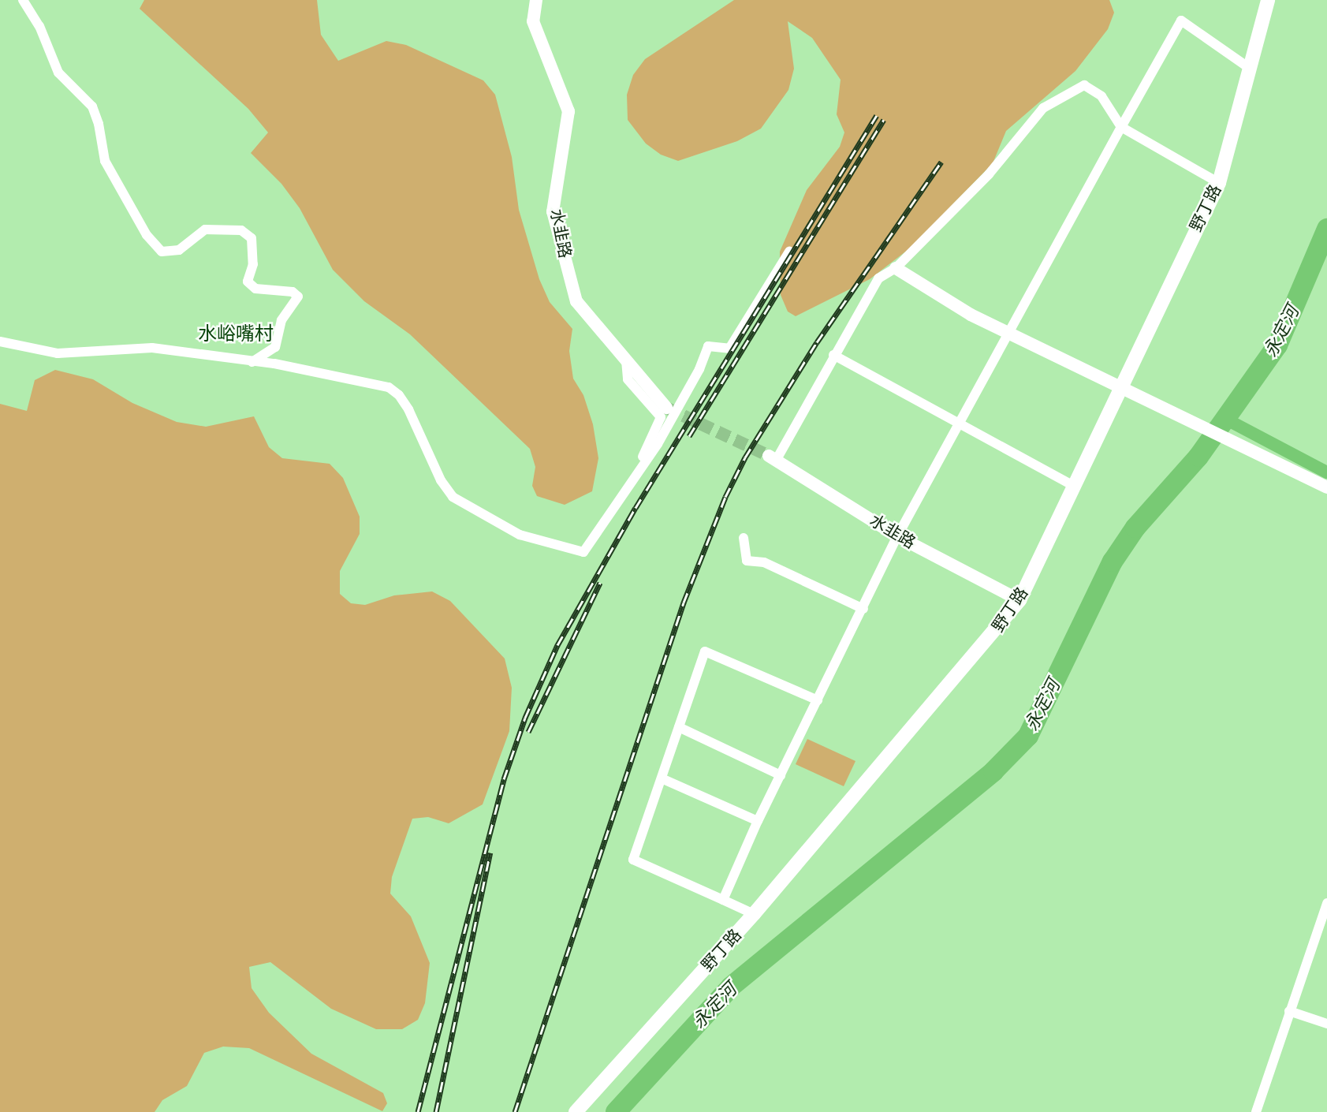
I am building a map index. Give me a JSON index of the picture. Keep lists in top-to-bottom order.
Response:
{
  "streets": {
    "main road": ["野丁路"],
    "street": ["水韭路"]
  },
  "crossings": [
    ["野丁路", "水韭路"]
  ],
  "districts": ["水峪嘴村"],
  "water": ["永定河"]
}
